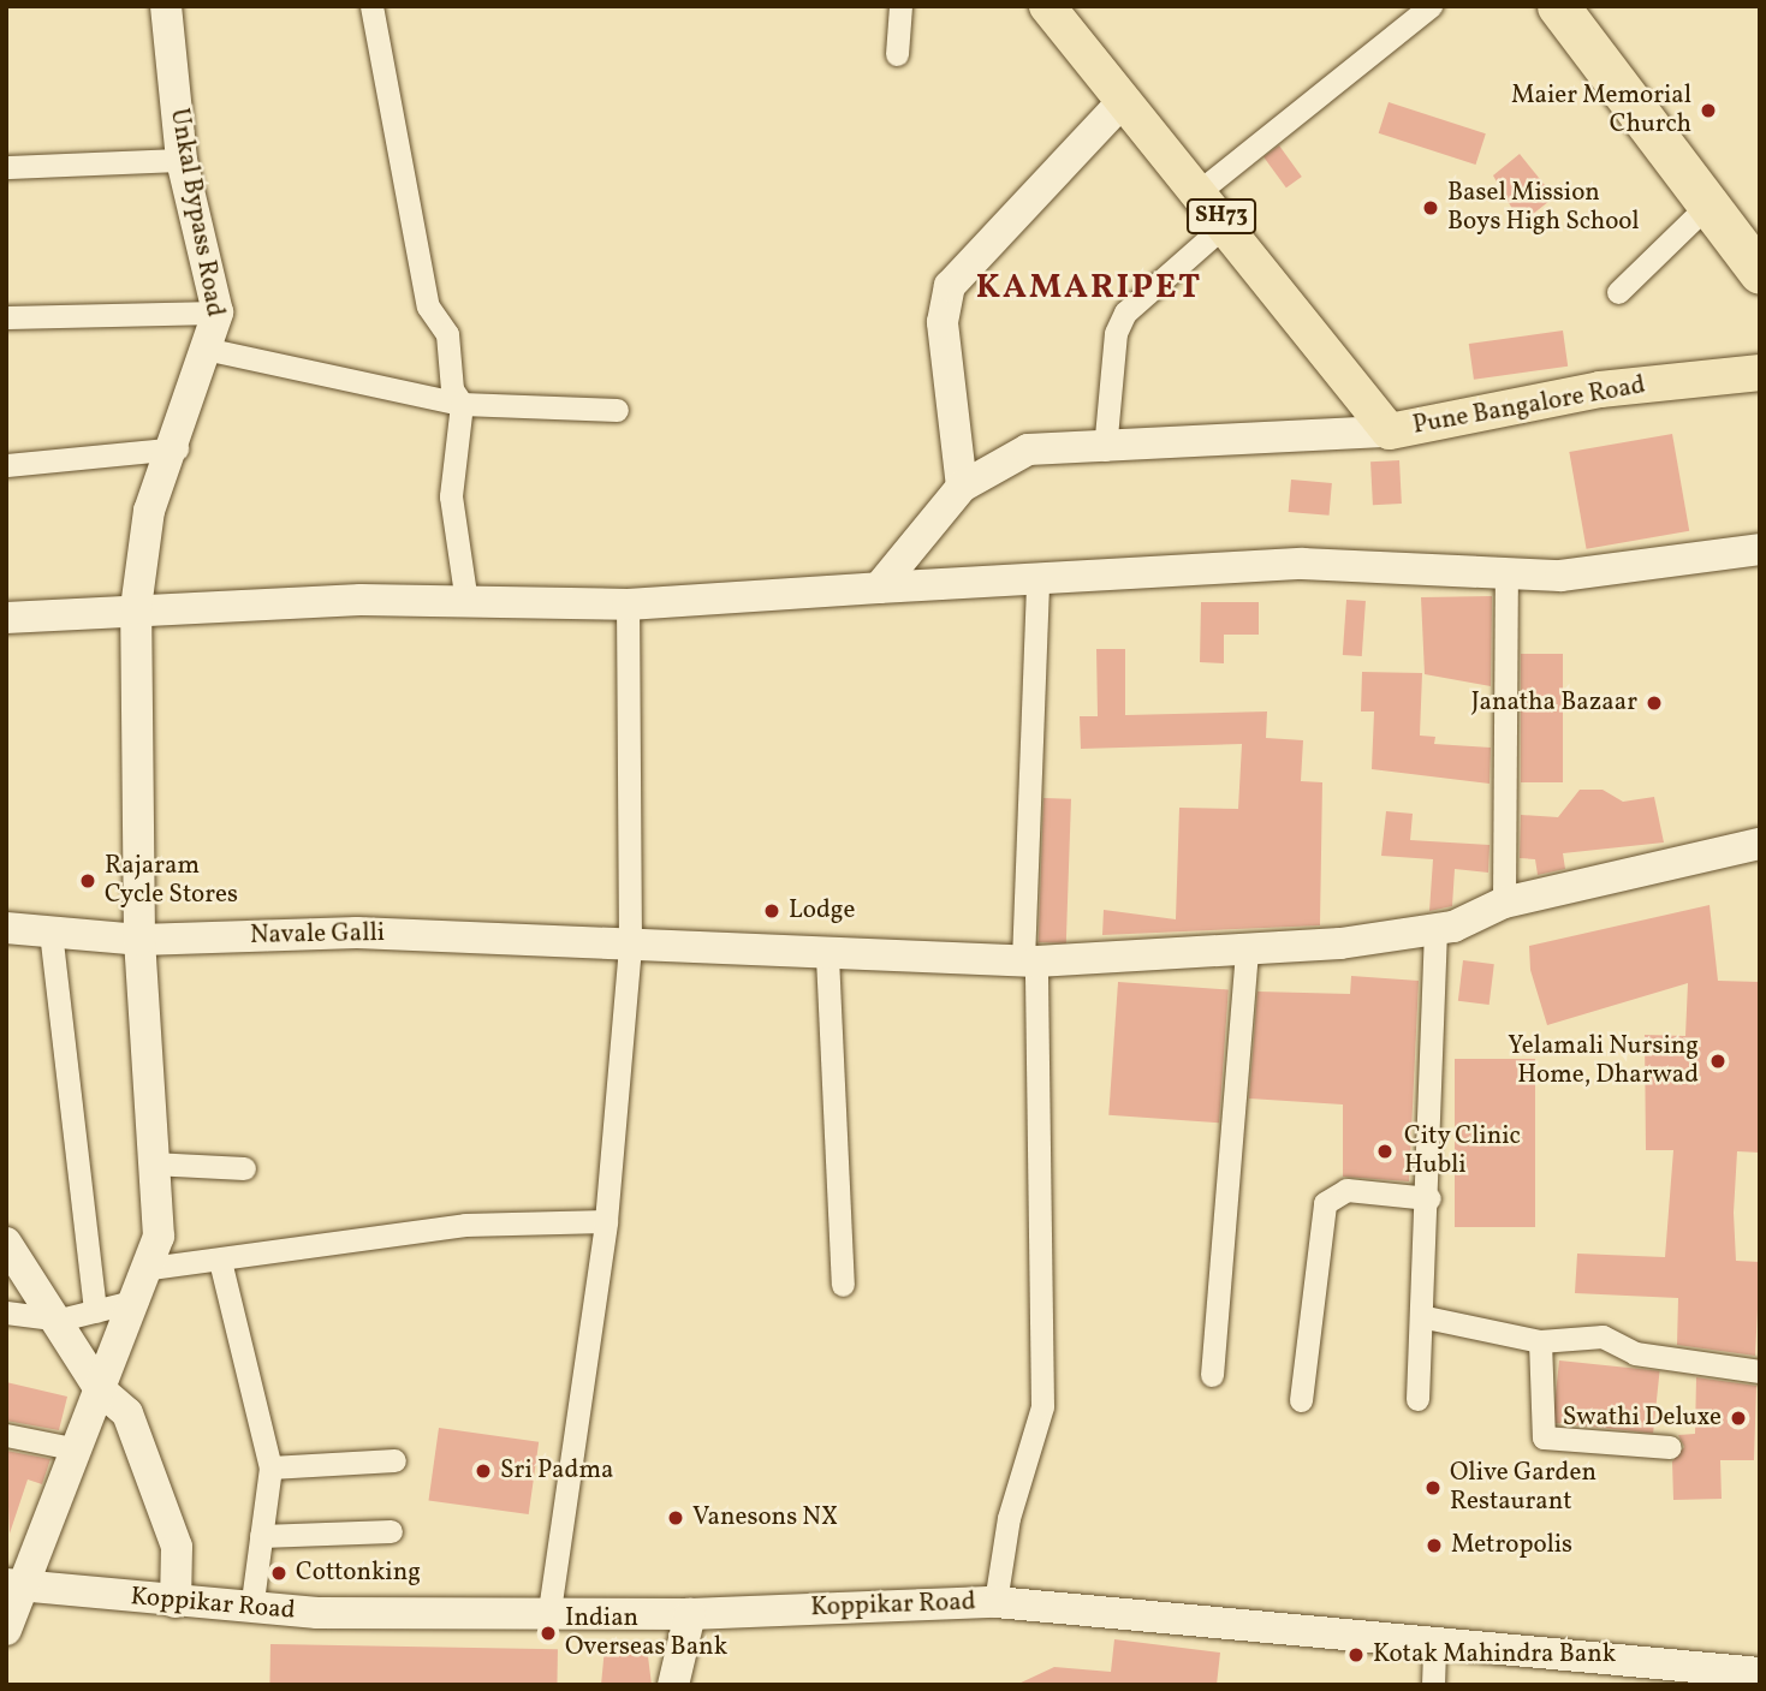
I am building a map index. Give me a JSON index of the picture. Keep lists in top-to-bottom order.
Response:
{
  "streets": {
    "main road": ["SH73", "Pune Bangalore Road"],
    "street": ["Unkal Bypass Road", "Navale Galli", "Koppikar Road"]
  },
  "crossings": [
    ["Unkal Bypass Road", "Navale Galli"],
    ["Unkal Bypass Road", "Koppikar Road"]
  ],
  "districts": ["KAMARIPET"],
  "places": [
    "Maier Memorial Church",
    "Basel Mission Boys High School",
    "Janatha Bazaar",
    "Rajaram Cycle Stores",
    "Lodge",
    "Yelamali Nursing Home, Dharwad",
    "City Clinic Hubli",
    "Swathi Deluxe",
    "Sri Padma",
    "Olive Garden Restaurant",
    "Vanesons NX",
    "Metropolis",
    "Cottonking",
    "Indian Overseas Bank",
    "Kotak Mahindra Bank"
  ]
}
